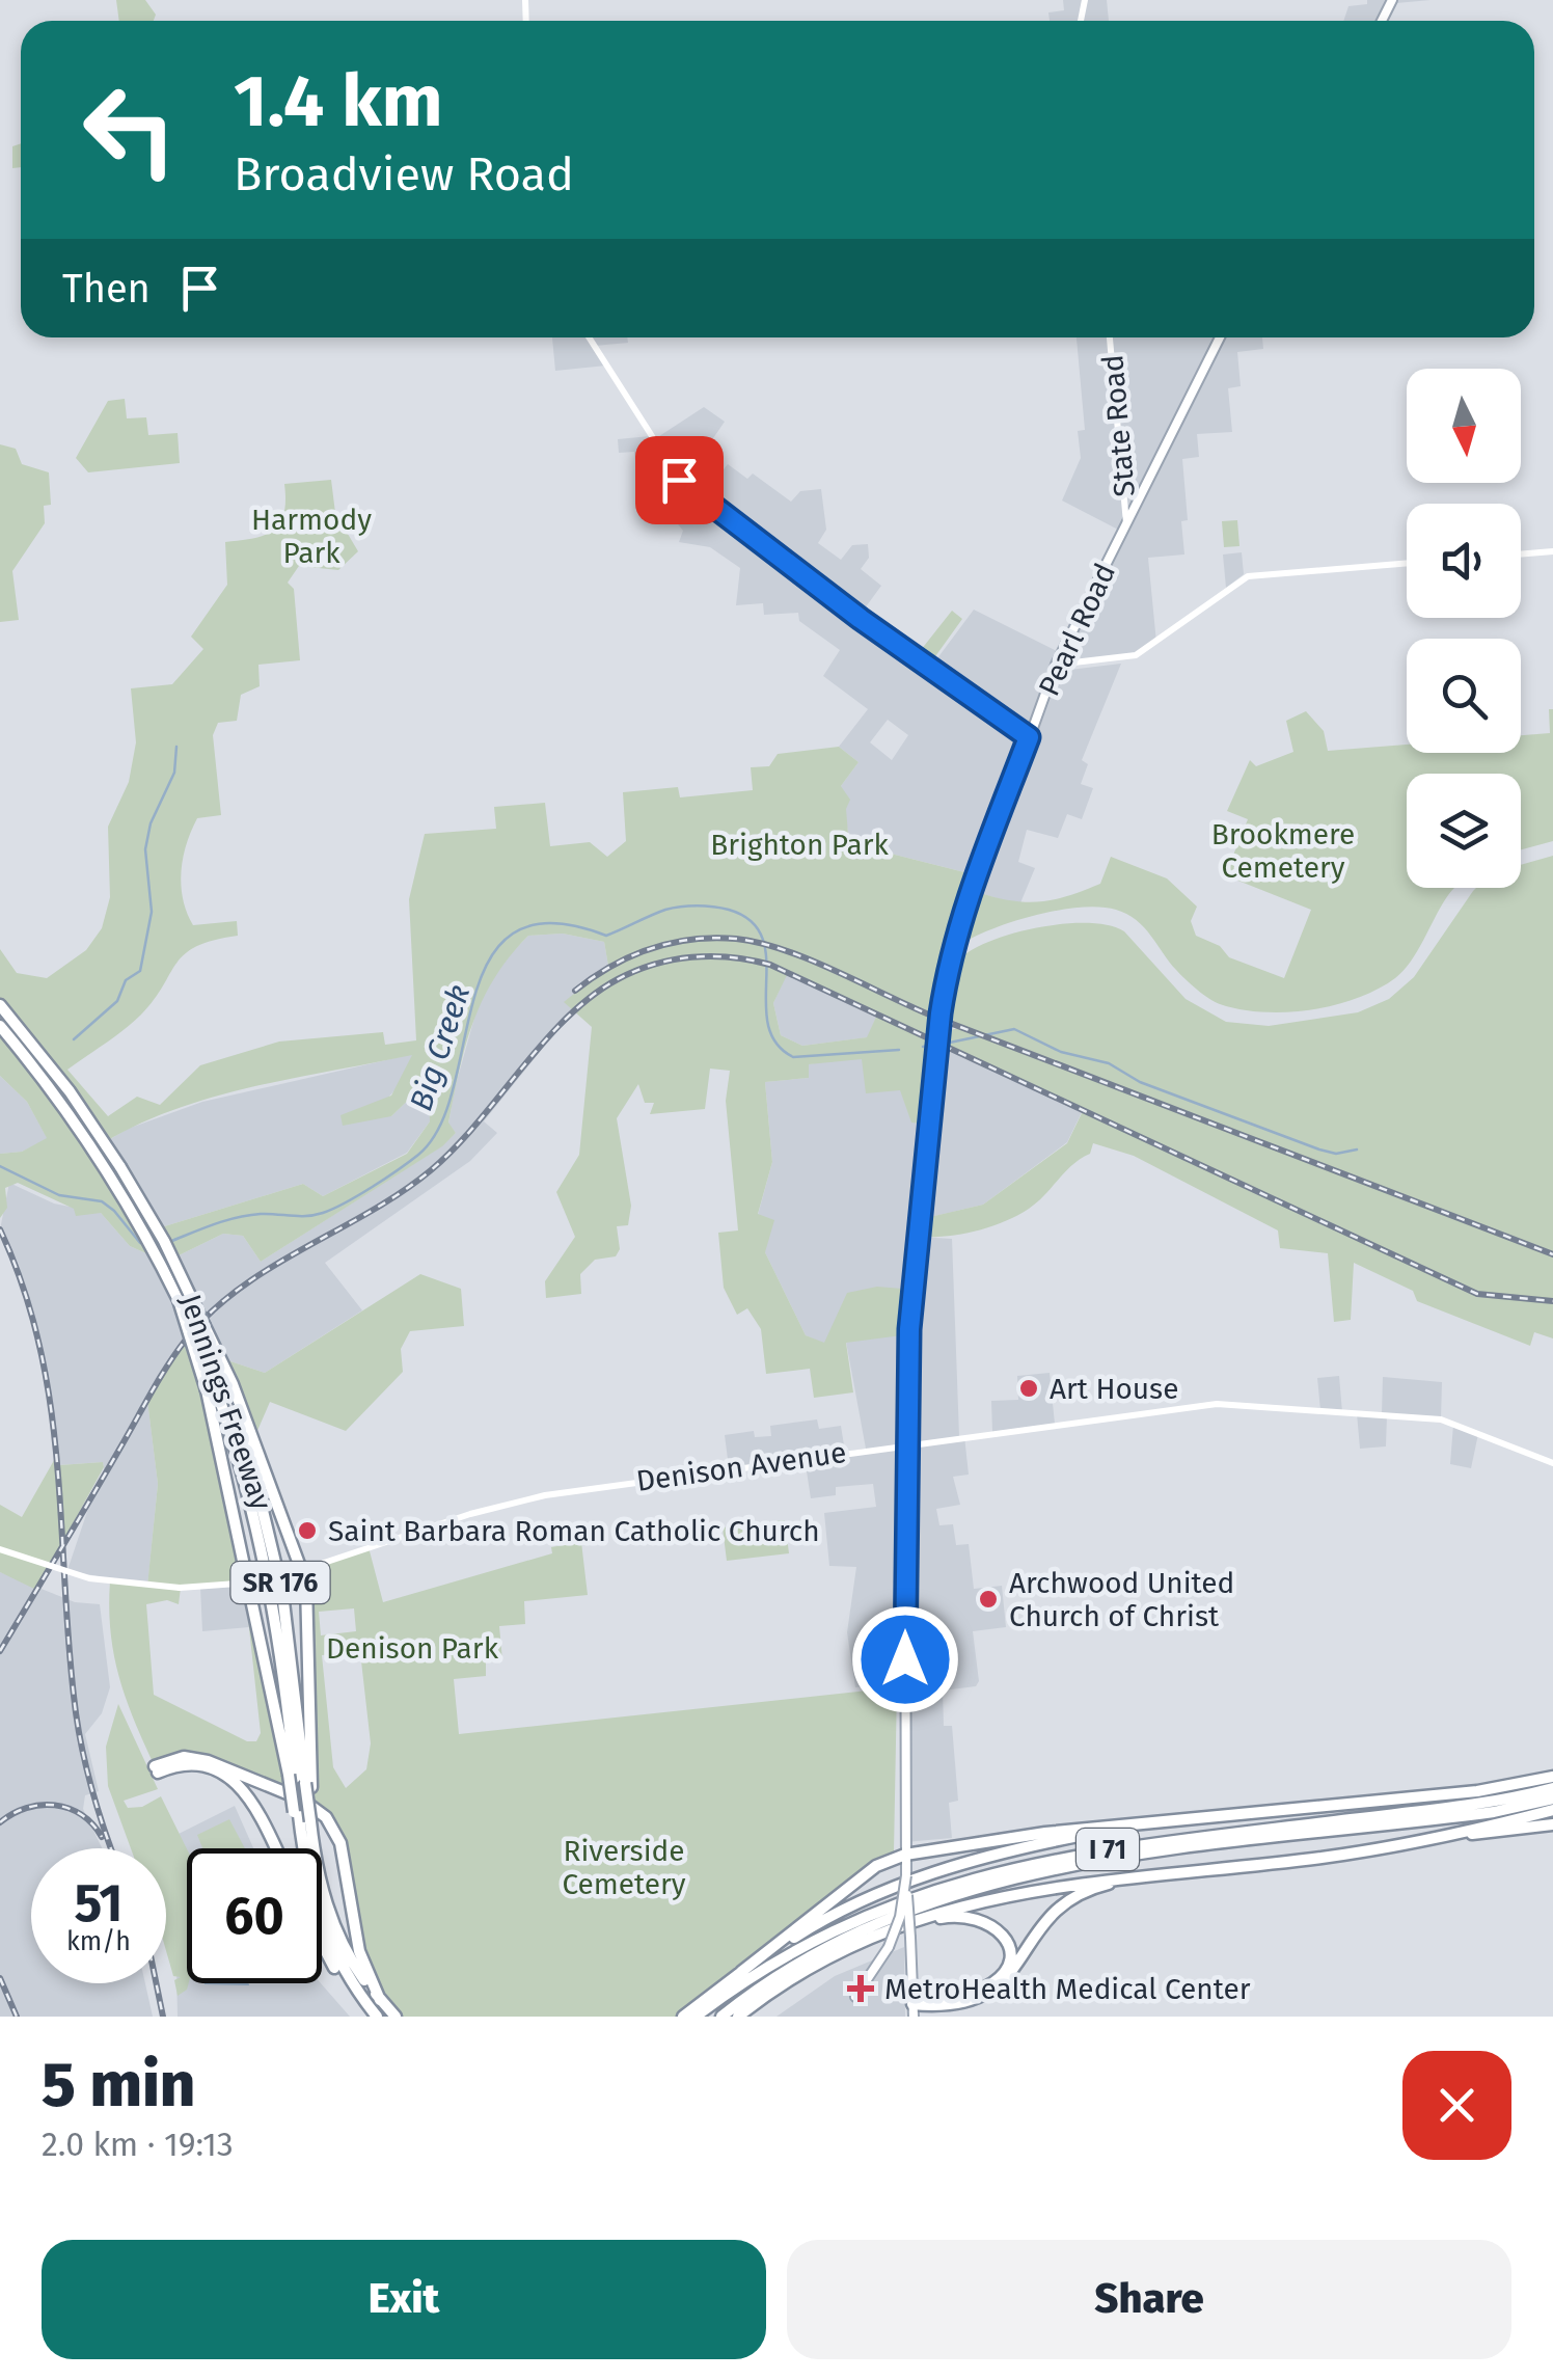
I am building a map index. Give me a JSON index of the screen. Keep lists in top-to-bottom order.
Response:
{
  "streets": {
    "highway": ["Jennings Freeway", "SR 176", "I 71"],
    "main road": ["State Road", "Pearl Road", "Denison Avenue"]
  },
  "crossings": [
    ["State Road", "Pearl Road"],
    ["Pearl Road", "Denison Avenue"]
  ],
  "water": ["Big Creek"],
  "parks": [
    "Harmody Park",
    "Brookmere Cemetery",
    "Brighton Park",
    "Denison Park",
    "Riverside Cemetery"
  ],
  "places": {
    "other": ["Art House", "Saint Barbara Roman Catholic Church", "Archwood United Church of Christ"],
    "health": ["MetroHealth Medical Center"]
  },
  "north": "bottom",
  "page": {
    "turn": ["1.4 km", "Broadview Road"],
    "then": "Then",
    "speed": "51 km/h",
    "limit": "60",
    "heading": ["5 min", "2.0 km · 19:13"],
    "buttons": ["Exit", "Share"]
  }
}
